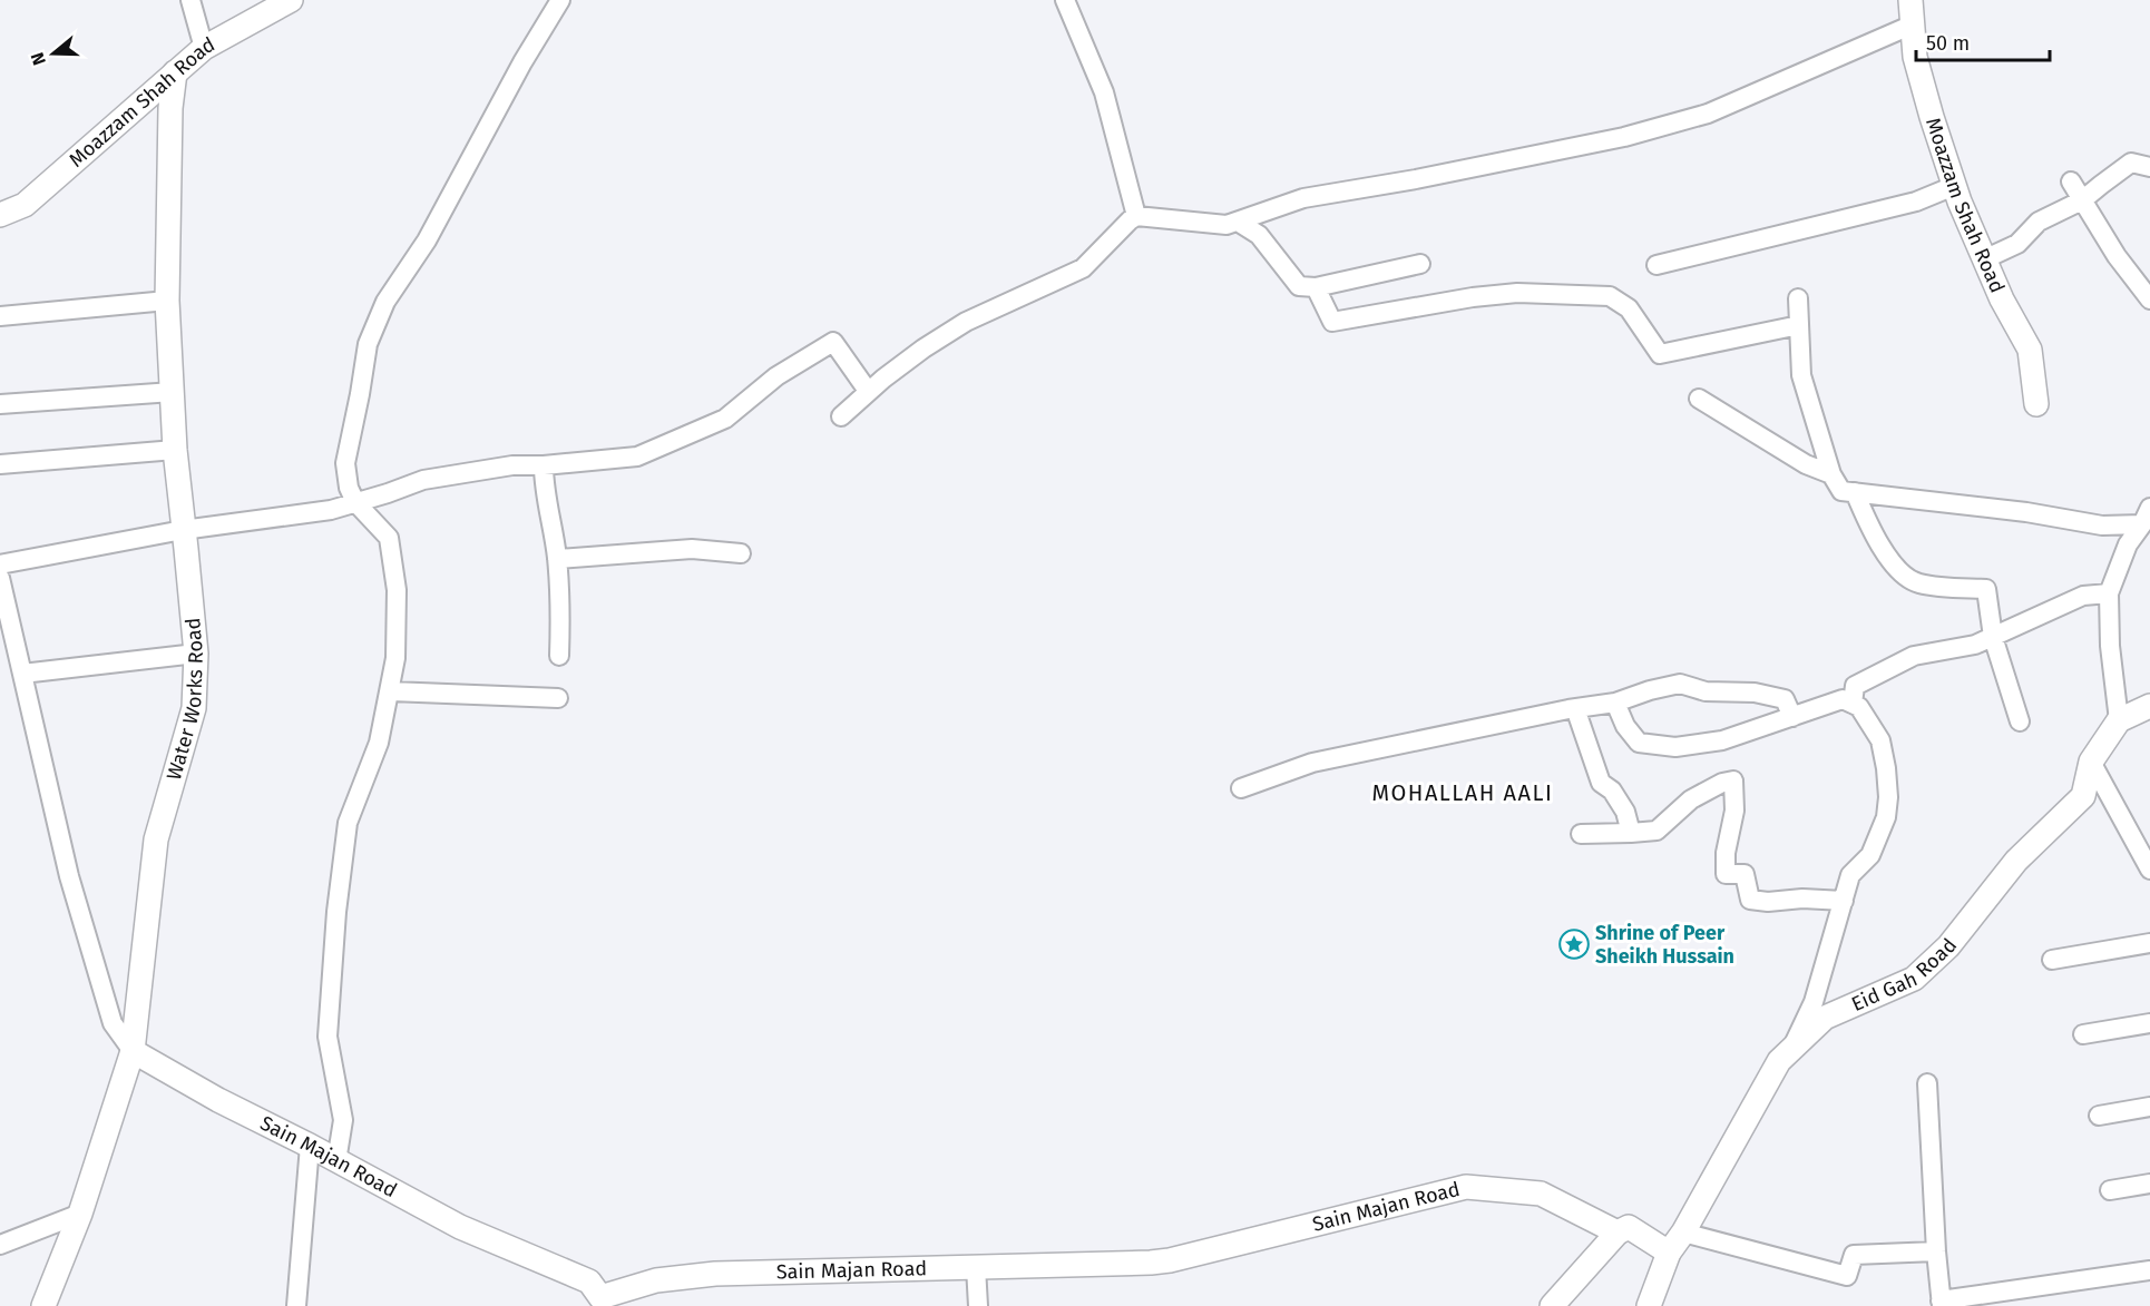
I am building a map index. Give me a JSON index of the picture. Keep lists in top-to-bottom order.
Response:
{
  "streets": {
    "street": [
      "Moazzam Shah Road",
      "Water Works Road",
      "Eid Gah Road",
      "Sain Majan Road"
    ]
  },
  "crossings": [
    ["Moazzam Shah Road", "Water Works Road"],
    ["Water Works Road", "Sain Majan Road"],
    ["Eid Gah Road", "Sain Majan Road"]
  ],
  "districts": ["MOHALLAH AALI"],
  "places": {
    "place": ["Shrine of Peer Sheikh Hussain"]
  },
  "scale_bar": "50 m",
  "north": "left"
}
